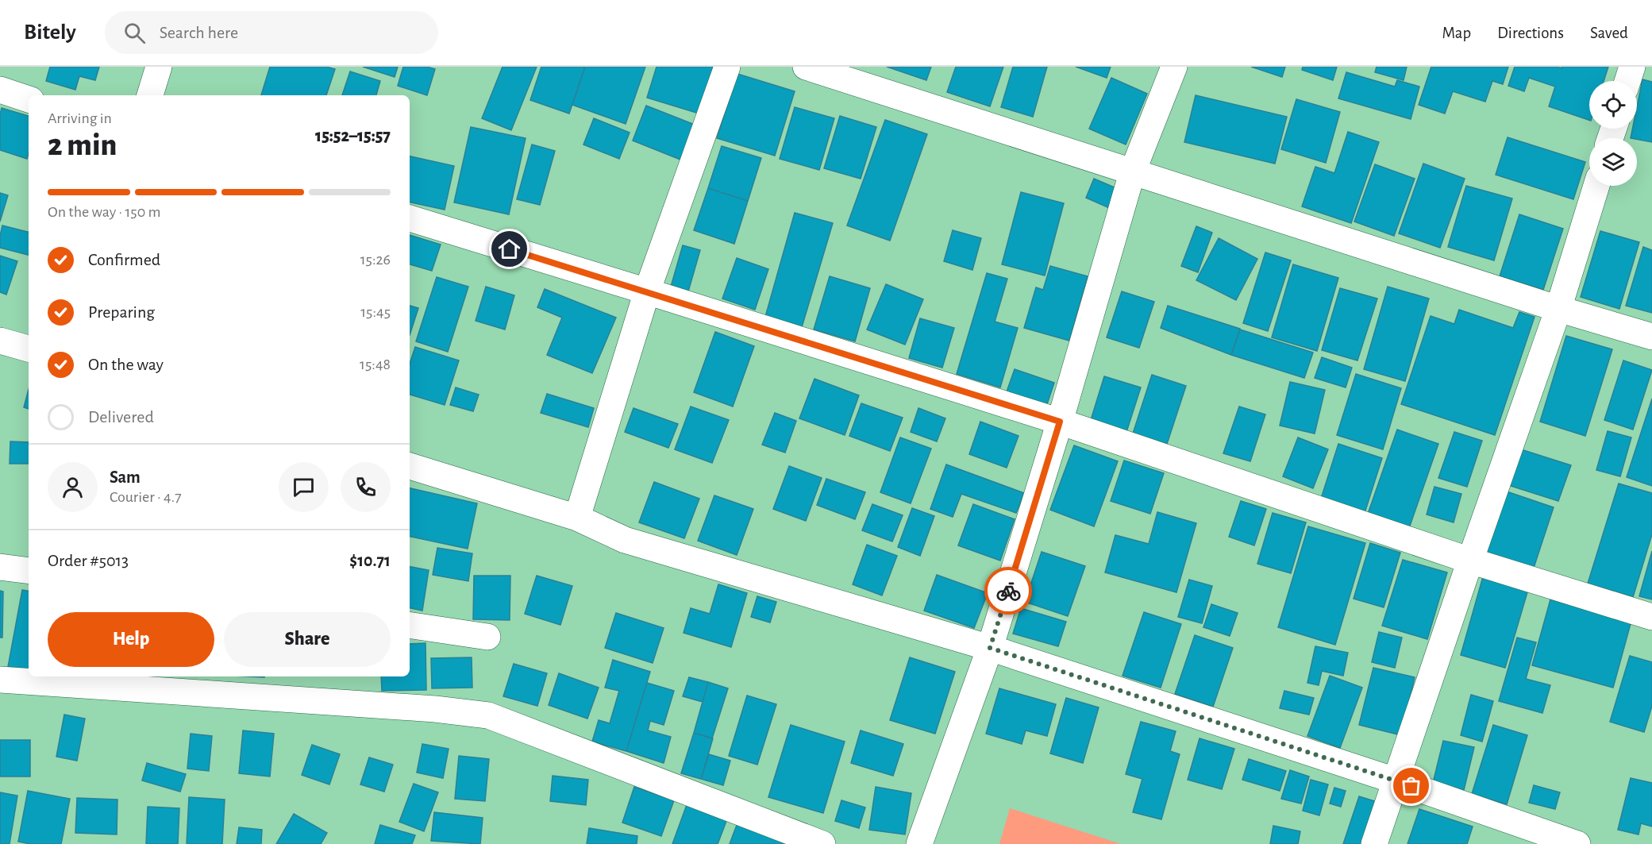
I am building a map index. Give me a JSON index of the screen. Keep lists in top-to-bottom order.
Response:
{
  "page": {
    "header": "Bitely",
    "search": "Search here",
    "nav": ["Map", "Directions", "Saved"],
    "heading": ["2 min", "Arriving in", "15:52–15:57"],
    "panel": [
      "Sam",
      "Courier · 4.7",
      "Order #5013",
      "$10.71"
    ],
    "bar": "On the way · 150 m",
    "list": [
      ["Confirmed", "15:26"],
      ["Preparing", "15:45"],
      ["On the way", "15:48"],
      "Delivered"
    ],
    "buttons": ["Help", "Share"]
  }
}
